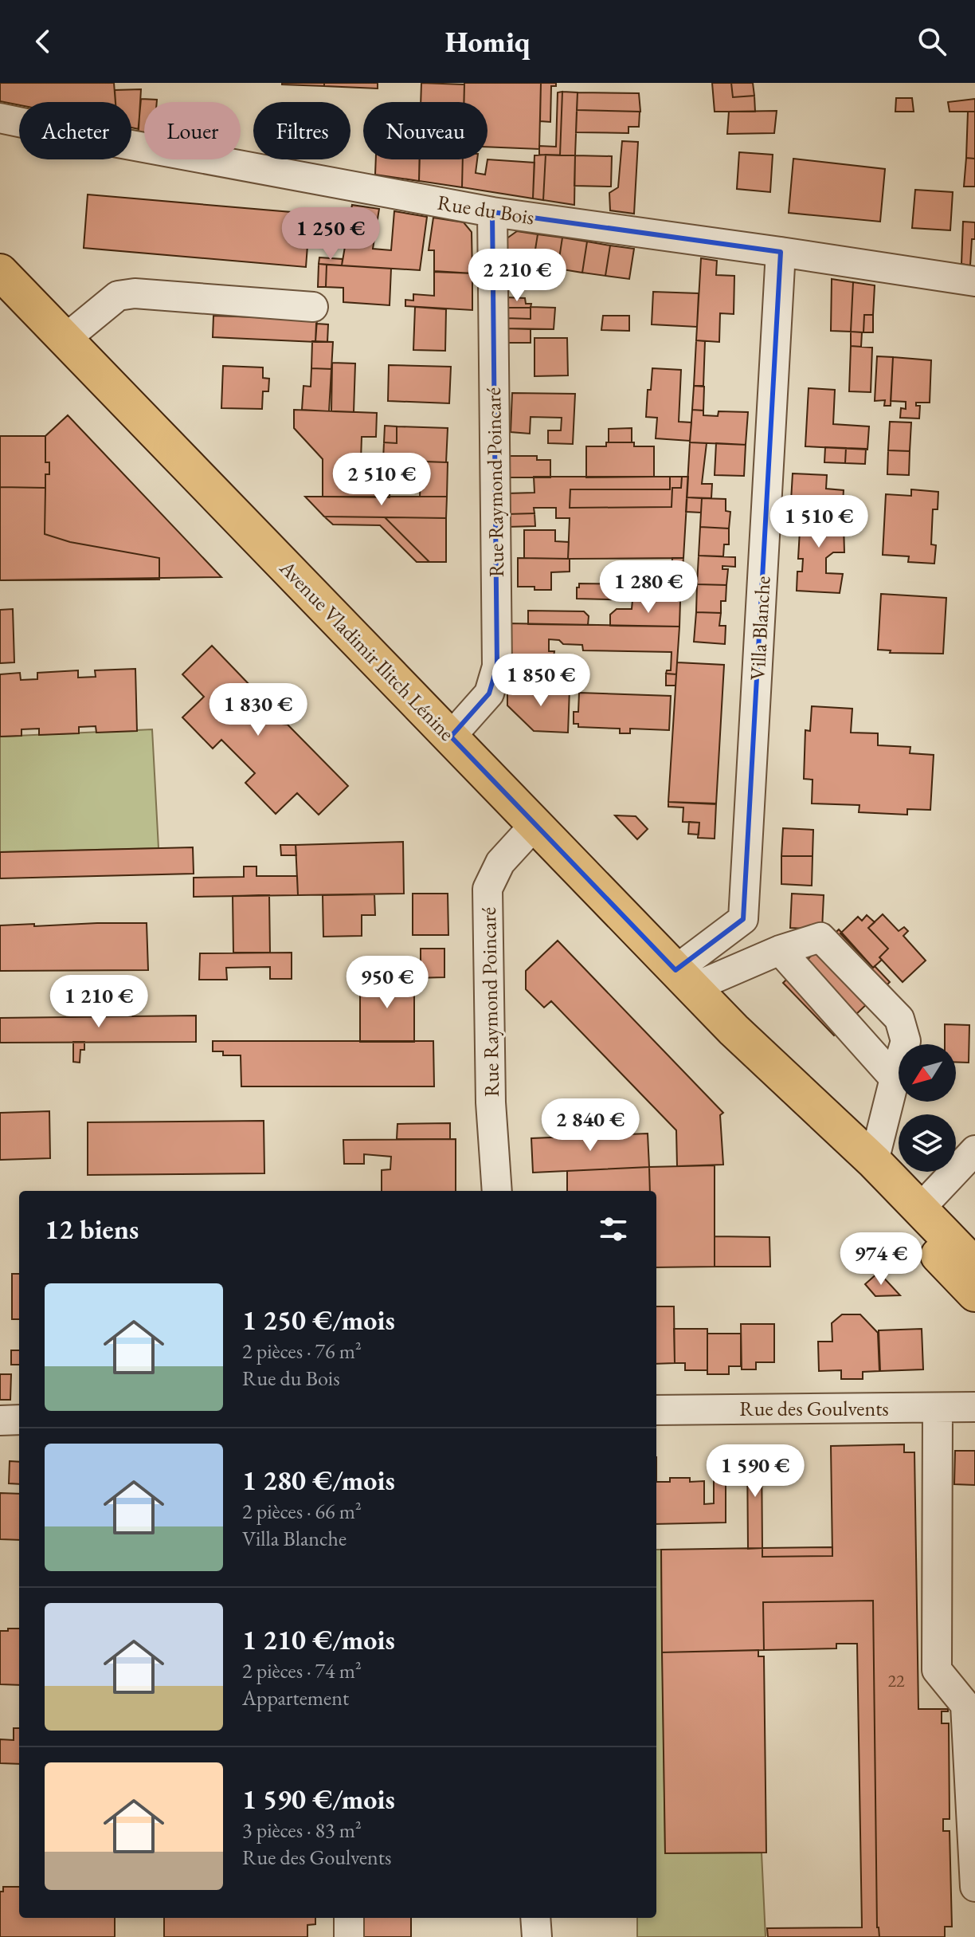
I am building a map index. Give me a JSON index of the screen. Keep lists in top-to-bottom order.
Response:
{
  "streets": {
    "main road": ["Avenue Vladimir Ilitch Lénine"],
    "street": [
      "Rue du Bois",
      "Rue Raymond Poincaré",
      "Villa Blanche",
      "Rue des Goulvents"
    ]
  },
  "crossings": [
    ["Rue du Bois", "Rue Raymond Poincaré"],
    ["Rue du Bois", "Villa Blanche"],
    ["Rue Raymond Poincaré", "Avenue Vladimir Ilitch Lénine"],
    ["Villa Blanche", "Avenue Vladimir Ilitch Lénine"]
  ],
  "house_numbers": ["22"],
  "north": "bottom left",
  "page": {
    "header": "Homiq",
    "chip": [
      "Acheter",
      "Louer",
      "Filtres",
      "Nouveau"
    ],
    "price": [
      "1 250 €",
      "2 210 €",
      "2 510 €",
      "1 510 €",
      "1 280 €",
      "1 850 €",
      "1 830 €",
      "950 €",
      "1 210 €",
      "2 840 €",
      "974 €",
      "1 590 €"
    ],
    "heading": "12 biens",
    "list": [
      {
        "name": "1 250 €/mois",
        "note": "2 pièces · 76 m² · Rue du Bois"
      },
      {
        "name": "1 280 €/mois",
        "note": "2 pièces · 66 m² · Villa Blanche"
      },
      {
        "name": "1 210 €/mois",
        "note": "2 pièces · 74 m² · Appartement"
      },
      {
        "name": "1 590 €/mois",
        "note": "3 pièces · 83 m² · Rue des Goulvents"
      }
    ]
  }
}
